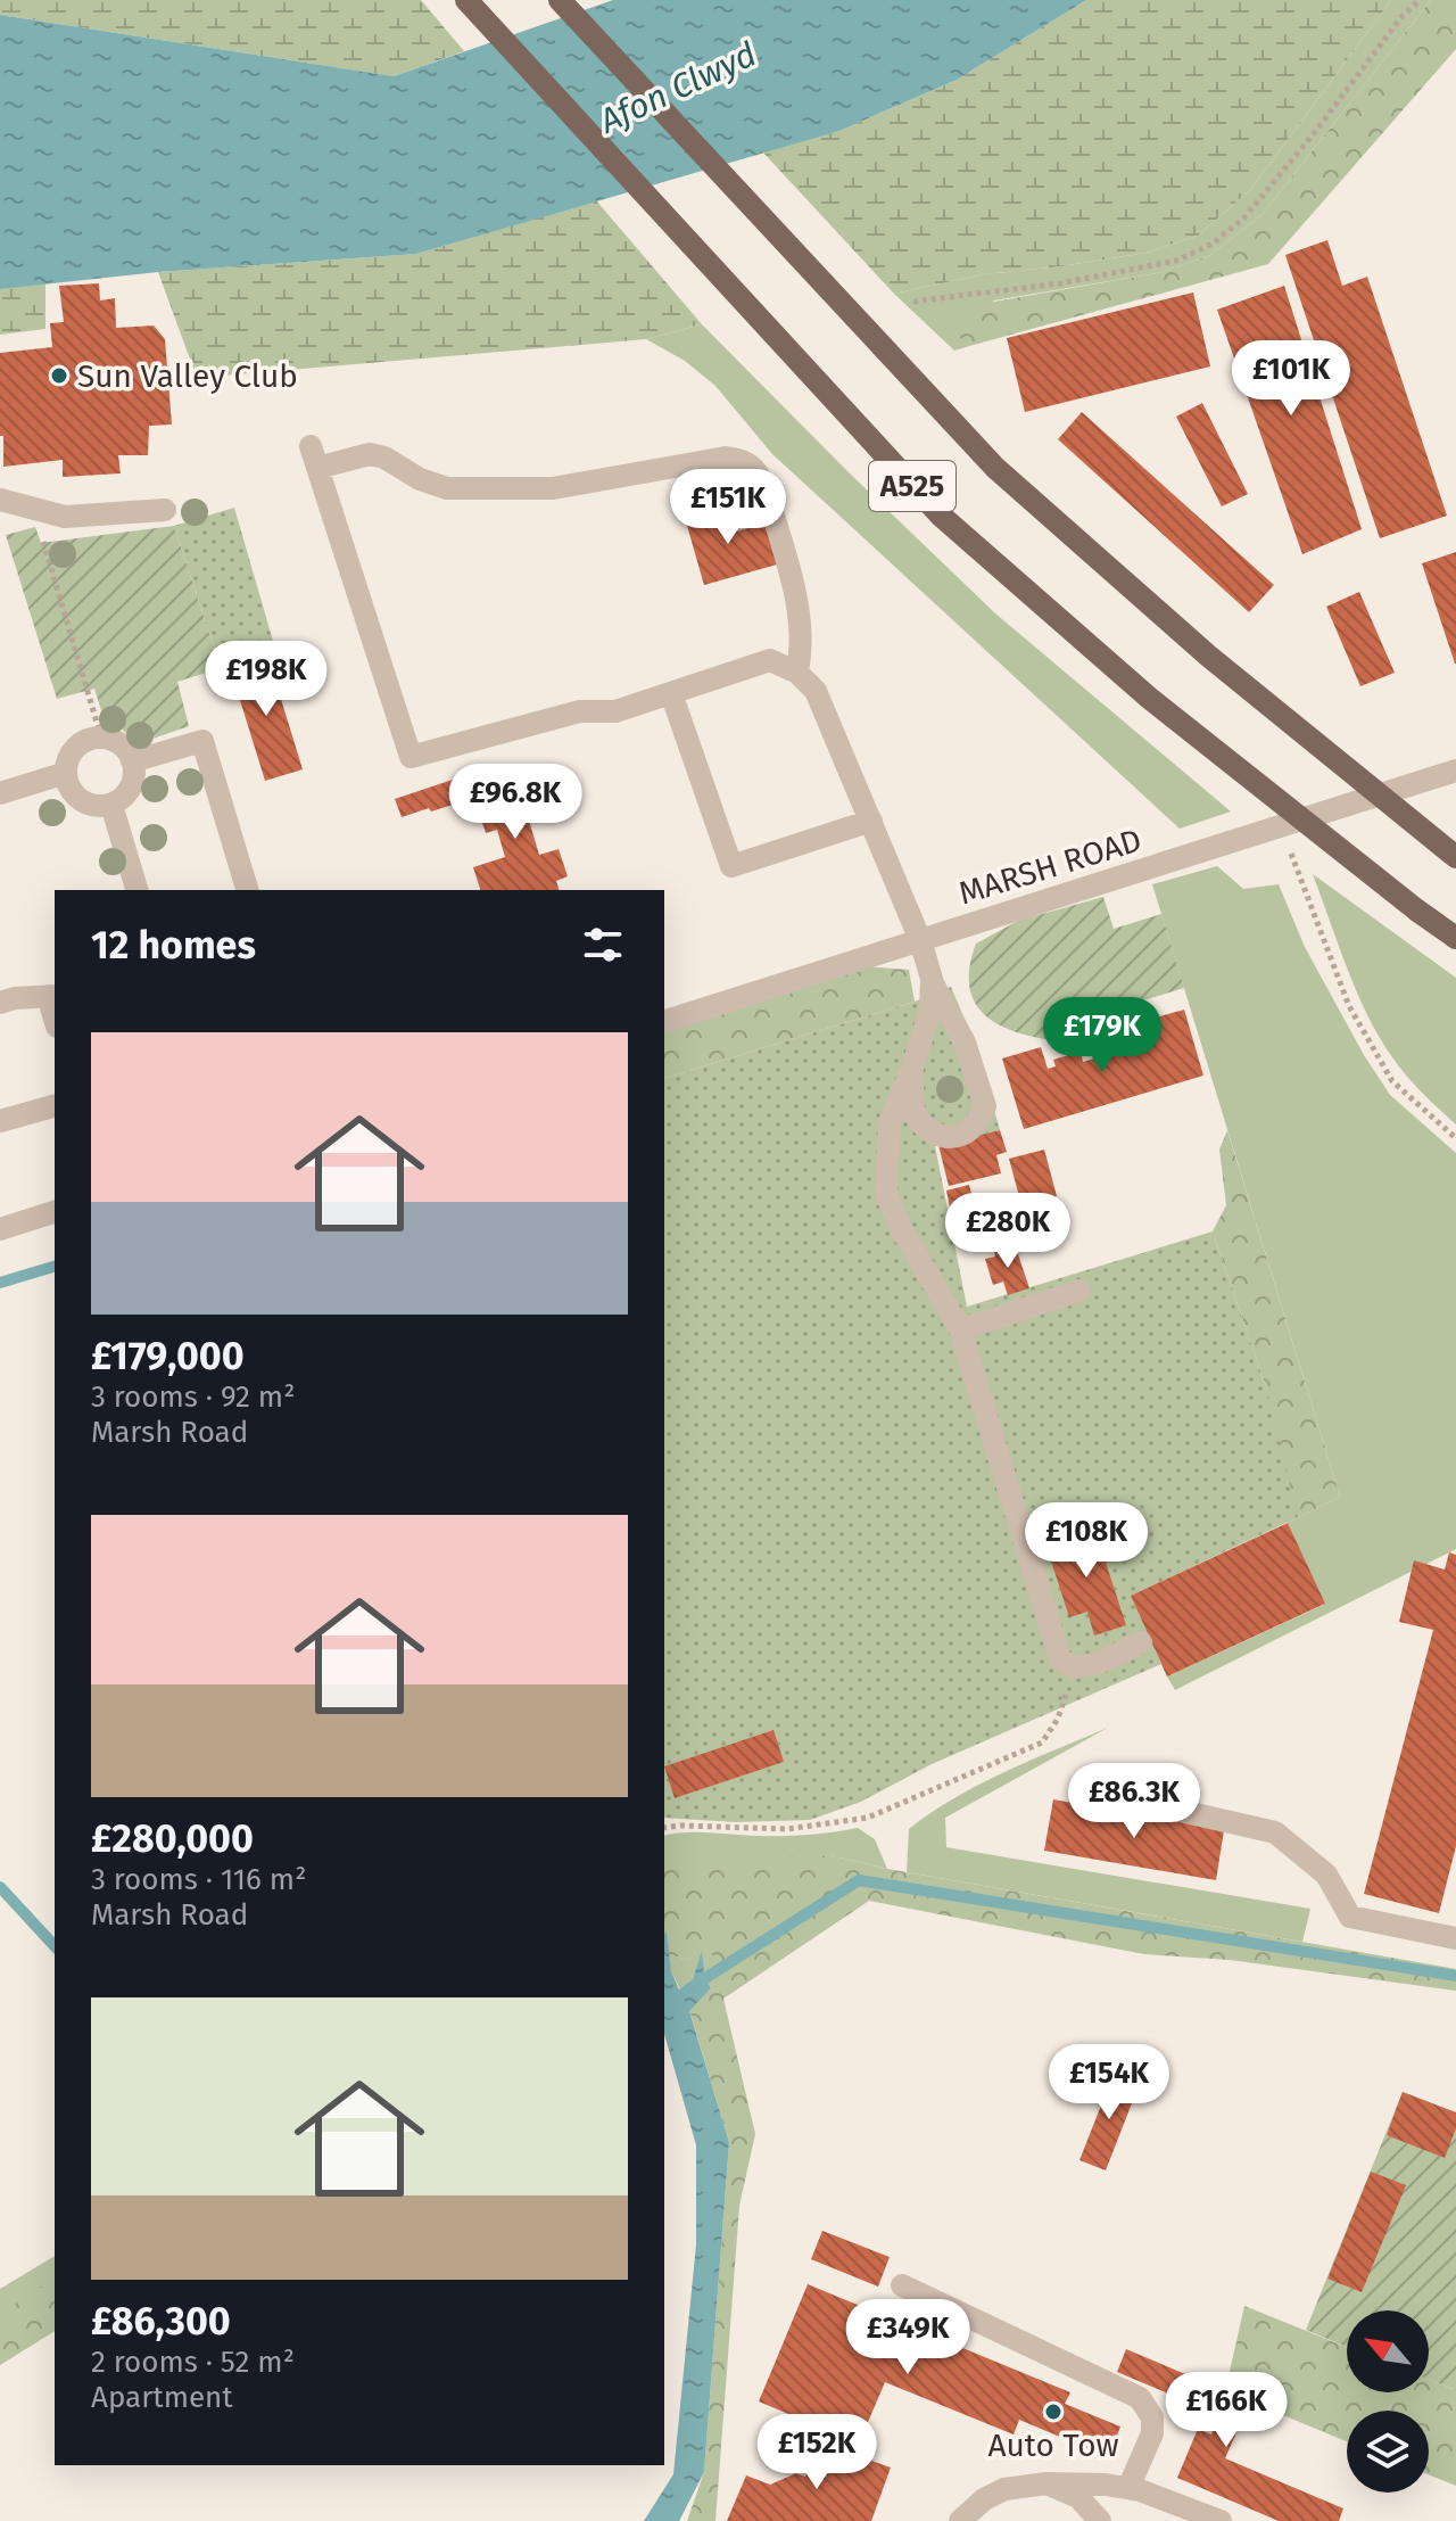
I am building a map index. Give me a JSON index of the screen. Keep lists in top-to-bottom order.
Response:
{
  "streets": {
    "main road": ["A525"],
    "street": ["MARSH ROAD"]
  },
  "water": ["Afon Clwyd"],
  "places": ["Sun Valley Club", "Auto Tow"],
  "north": "top left",
  "page": {
    "price": [
      "£101K",
      "£151K",
      "£198K",
      "£96.8K",
      "£179K",
      "£280K",
      "£108K",
      "£86.3K",
      "£154K",
      "£349K",
      "£166K",
      "£152K"
    ],
    "heading": "12 homes",
    "list": [
      {
        "name": "£179,000",
        "note": "3 rooms · 92 m² · Marsh Road"
      },
      {
        "name": "£280,000",
        "note": "3 rooms · 116 m² · Marsh Road"
      },
      {
        "name": "£86,300",
        "note": "2 rooms · 52 m² · Apartment"
      }
    ]
  }
}
